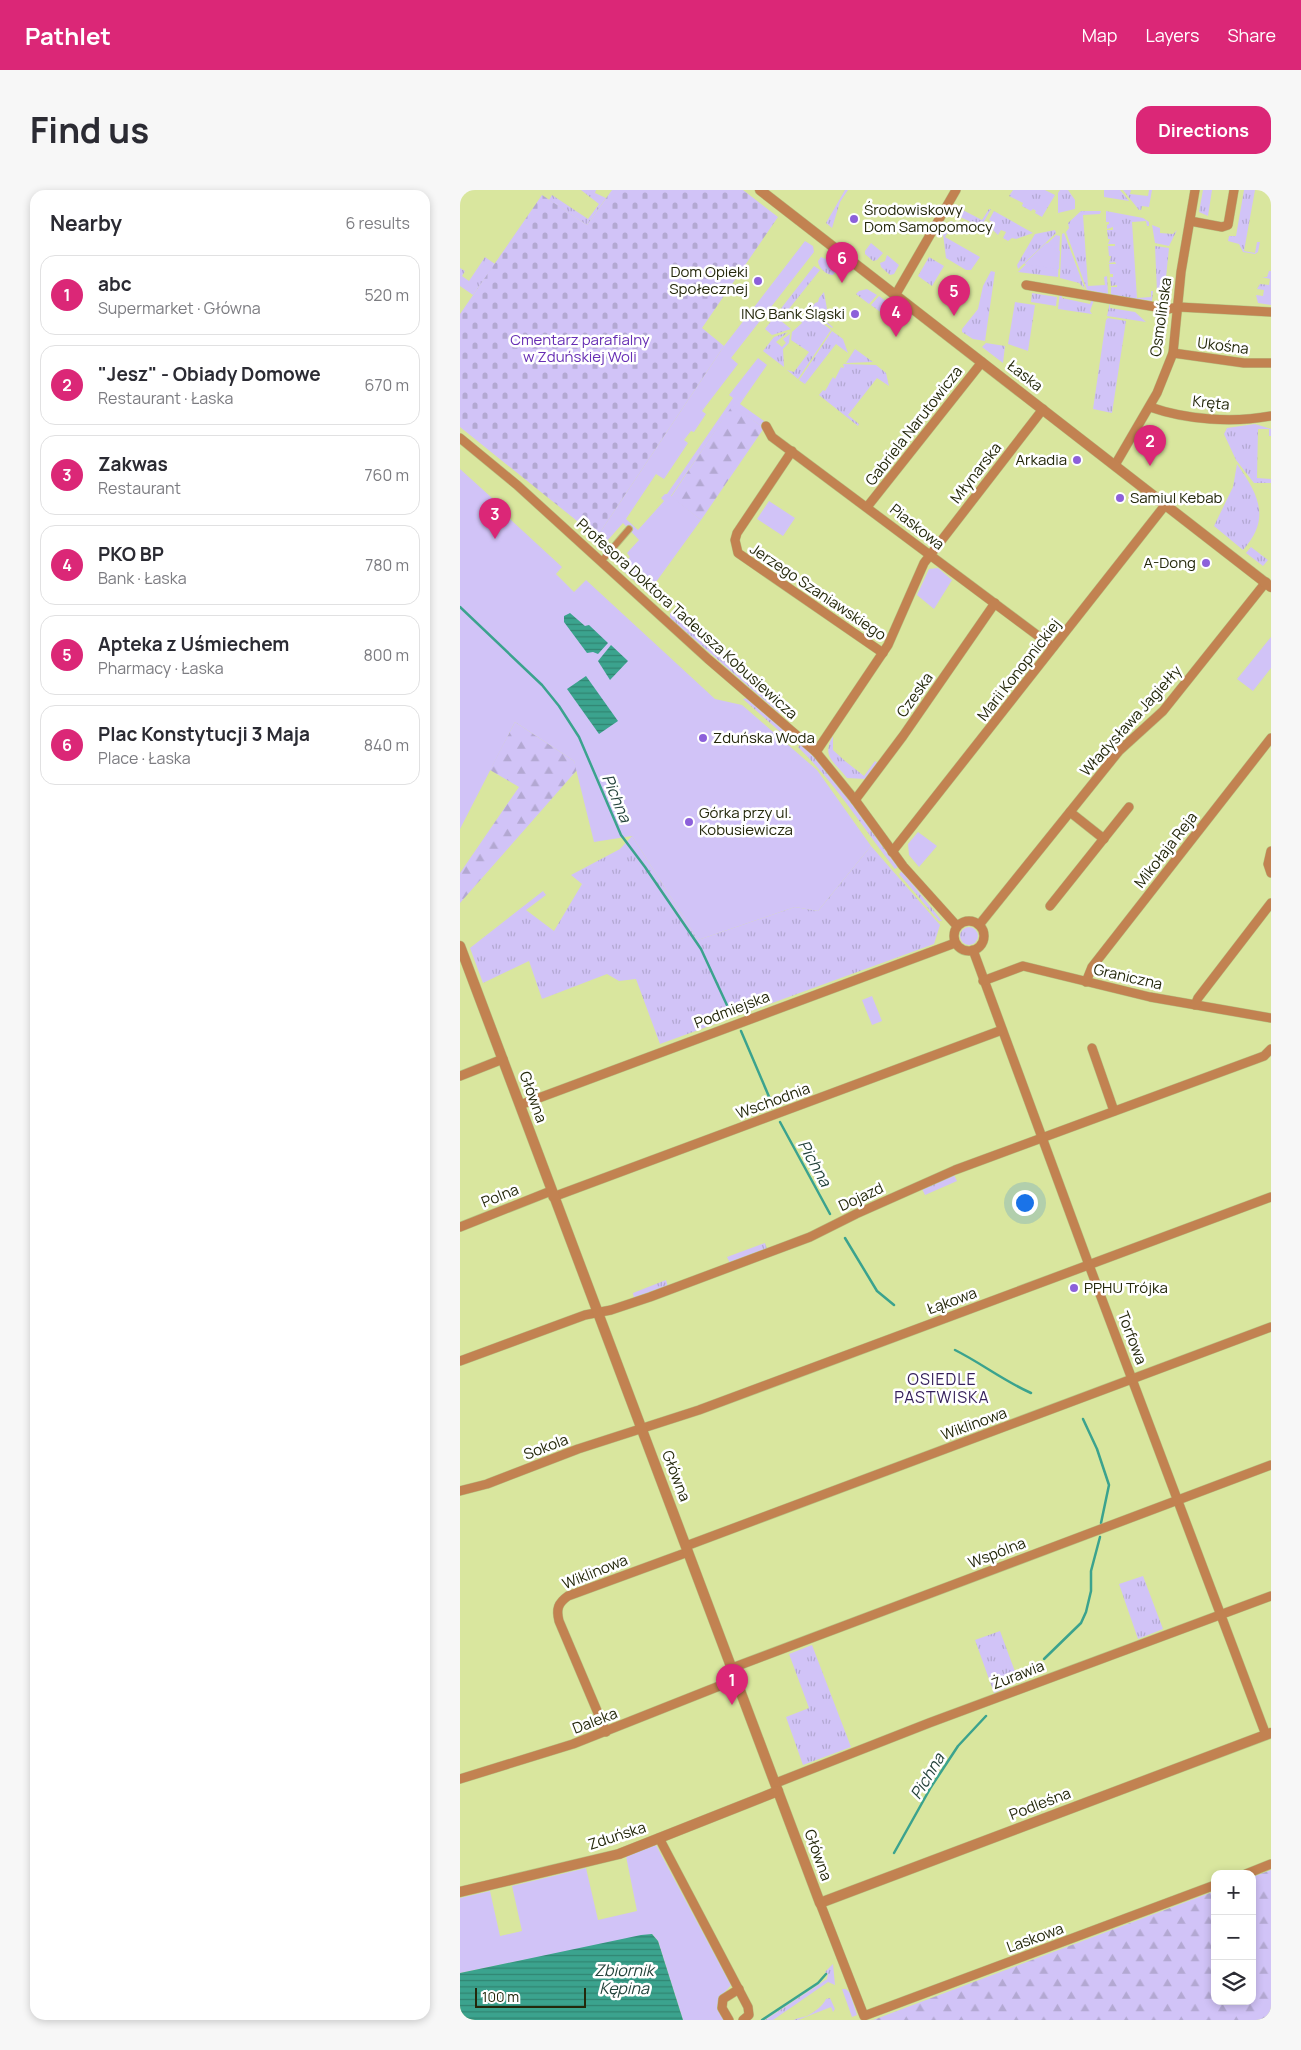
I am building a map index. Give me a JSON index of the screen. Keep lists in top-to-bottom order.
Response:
{
  "streets": {
    "street": [
      "Osmolińska",
      "Ukośna",
      "Łaska",
      "Kręta",
      "Gabriela Narutowicza",
      "Młynarska",
      "Piaskowa",
      "Jerzego Szaniawskiego",
      "Profesora Doktora Tadeusza Kobusiewicza",
      "Marii Konopnickiej",
      "Czeska",
      "Władysława Jagiełły",
      "Mikołaja Reja",
      "Graniczna",
      "Podmiejska",
      "Główna",
      "Wschodnia",
      "Polna",
      "Dojazd",
      "Łąkowa",
      "Torfowa",
      "Wiklinowa",
      "Sokola",
      "Wspólna",
      "Żurawia",
      "Daleka",
      "Podleśna",
      "Zduńska",
      "Laskowa"
    ]
  },
  "crossings": [
    ["Osmolińska", "Ukośna"],
    ["Osmolińska", "Łaska"],
    ["Osmolińska", "Kręta"],
    ["Łaska", "Gabriela Narutowicza"],
    ["Łaska", "Młynarska"],
    ["Łaska", "Marii Konopnickiej"],
    ["Łaska", "Władysława Jagiełły"],
    ["Gabriela Narutowicza", "Piaskowa"],
    ["Młynarska", "Piaskowa"],
    ["Młynarska", "Jerzego Szaniawskiego"],
    ["Młynarska", "Profesora Doktora Tadeusza Kobusiewicza"],
    ["Piaskowa", "Jerzego Szaniawskiego"],
    ["Piaskowa", "Marii Konopnickiej"],
    ["Piaskowa", "Czeska"],
    ["Profesora Doktora Tadeusza Kobusiewicza", "Marii Konopnickiej"],
    ["Profesora Doktora Tadeusza Kobusiewicza", "Czeska"],
    ["Profesora Doktora Tadeusza Kobusiewicza", "Władysława Jagiełły"],
    ["Profesora Doktora Tadeusza Kobusiewicza", "Podmiejska"],
    ["Profesora Doktora Tadeusza Kobusiewicza", "Torfowa"],
    ["Władysława Jagiełły", "Podmiejska"],
    ["Władysława Jagiełły", "Torfowa"],
    ["Mikołaja Reja", "Graniczna"],
    ["Graniczna", "Torfowa"],
    ["Podmiejska", "Główna"],
    ["Podmiejska", "Torfowa"],
    ["Główna", "Wschodnia"],
    ["Główna", "Polna"],
    ["Główna", "Dojazd"],
    ["Główna", "Łąkowa"],
    ["Główna", "Wiklinowa"],
    ["Główna", "Sokola"],
    ["Główna", "Wspólna"],
    ["Główna", "Żurawia"],
    ["Główna", "Daleka"],
    ["Główna", "Podleśna"],
    ["Główna", "Zduńska"],
    ["Główna", "Laskowa"],
    ["Wschodnia", "Polna"],
    ["Wschodnia", "Torfowa"],
    ["Dojazd", "Torfowa"],
    ["Łąkowa", "Torfowa"],
    ["Łąkowa", "Sokola"],
    ["Torfowa", "Wiklinowa"],
    ["Torfowa", "Wspólna"],
    ["Torfowa", "Żurawia"],
    ["Torfowa", "Podleśna"],
    ["Wiklinowa", "Daleka"],
    ["Żurawia", "Zduńska"]
  ],
  "districts": ["OSIEDLE PASTWISKA"],
  "water": ["Pichna", "Zbiornik Kępina"],
  "parks": ["Cmentarz parafialny w Zduńskiej Woli"],
  "places": [
    "Środowiskowy Dom Samopomocy",
    "Dom Opieki Społecznej",
    "ING Bank Śląski",
    "Arkadia",
    "Samiul Kebab",
    "A-Dong",
    "Zduńska Woda",
    "Górka przy ul. Kobusiewicza",
    "PPHU Trójka"
  ],
  "scale_bar": "100 m",
  "page": {
    "header": "Pathlet",
    "nav": ["Map", "Layers", "Share"],
    "title": "Find us",
    "buttons": "Directions",
    "heading": ["Nearby", "6 results"],
    "pins": [
      "6",
      "5",
      "4",
      "2",
      "3",
      "1"
    ],
    "list": [
      {
        "mark": "1",
        "name": "abc",
        "note": "Supermarket · Główna",
        "value": "520 m"
      },
      {
        "mark": "2",
        "name": "\"Jesz\" - Obiady Domowe",
        "note": "Restaurant · Łaska",
        "value": "670 m"
      },
      {
        "mark": "3",
        "name": "Zakwas",
        "note": "Restaurant",
        "value": "760 m"
      },
      {
        "mark": "4",
        "name": "PKO BP",
        "note": "Bank · Łaska",
        "value": "780 m"
      },
      {
        "mark": "5",
        "name": "Apteka z Uśmiechem",
        "note": "Pharmacy · Łaska",
        "value": "800 m"
      },
      {
        "mark": "6",
        "name": "Plac Konstytucji 3 Maja",
        "note": "Place · Łaska",
        "value": "840 m"
      }
    ],
    "map_buttons": ["+", "−"],
    "scale": "100 m"
  }
}
